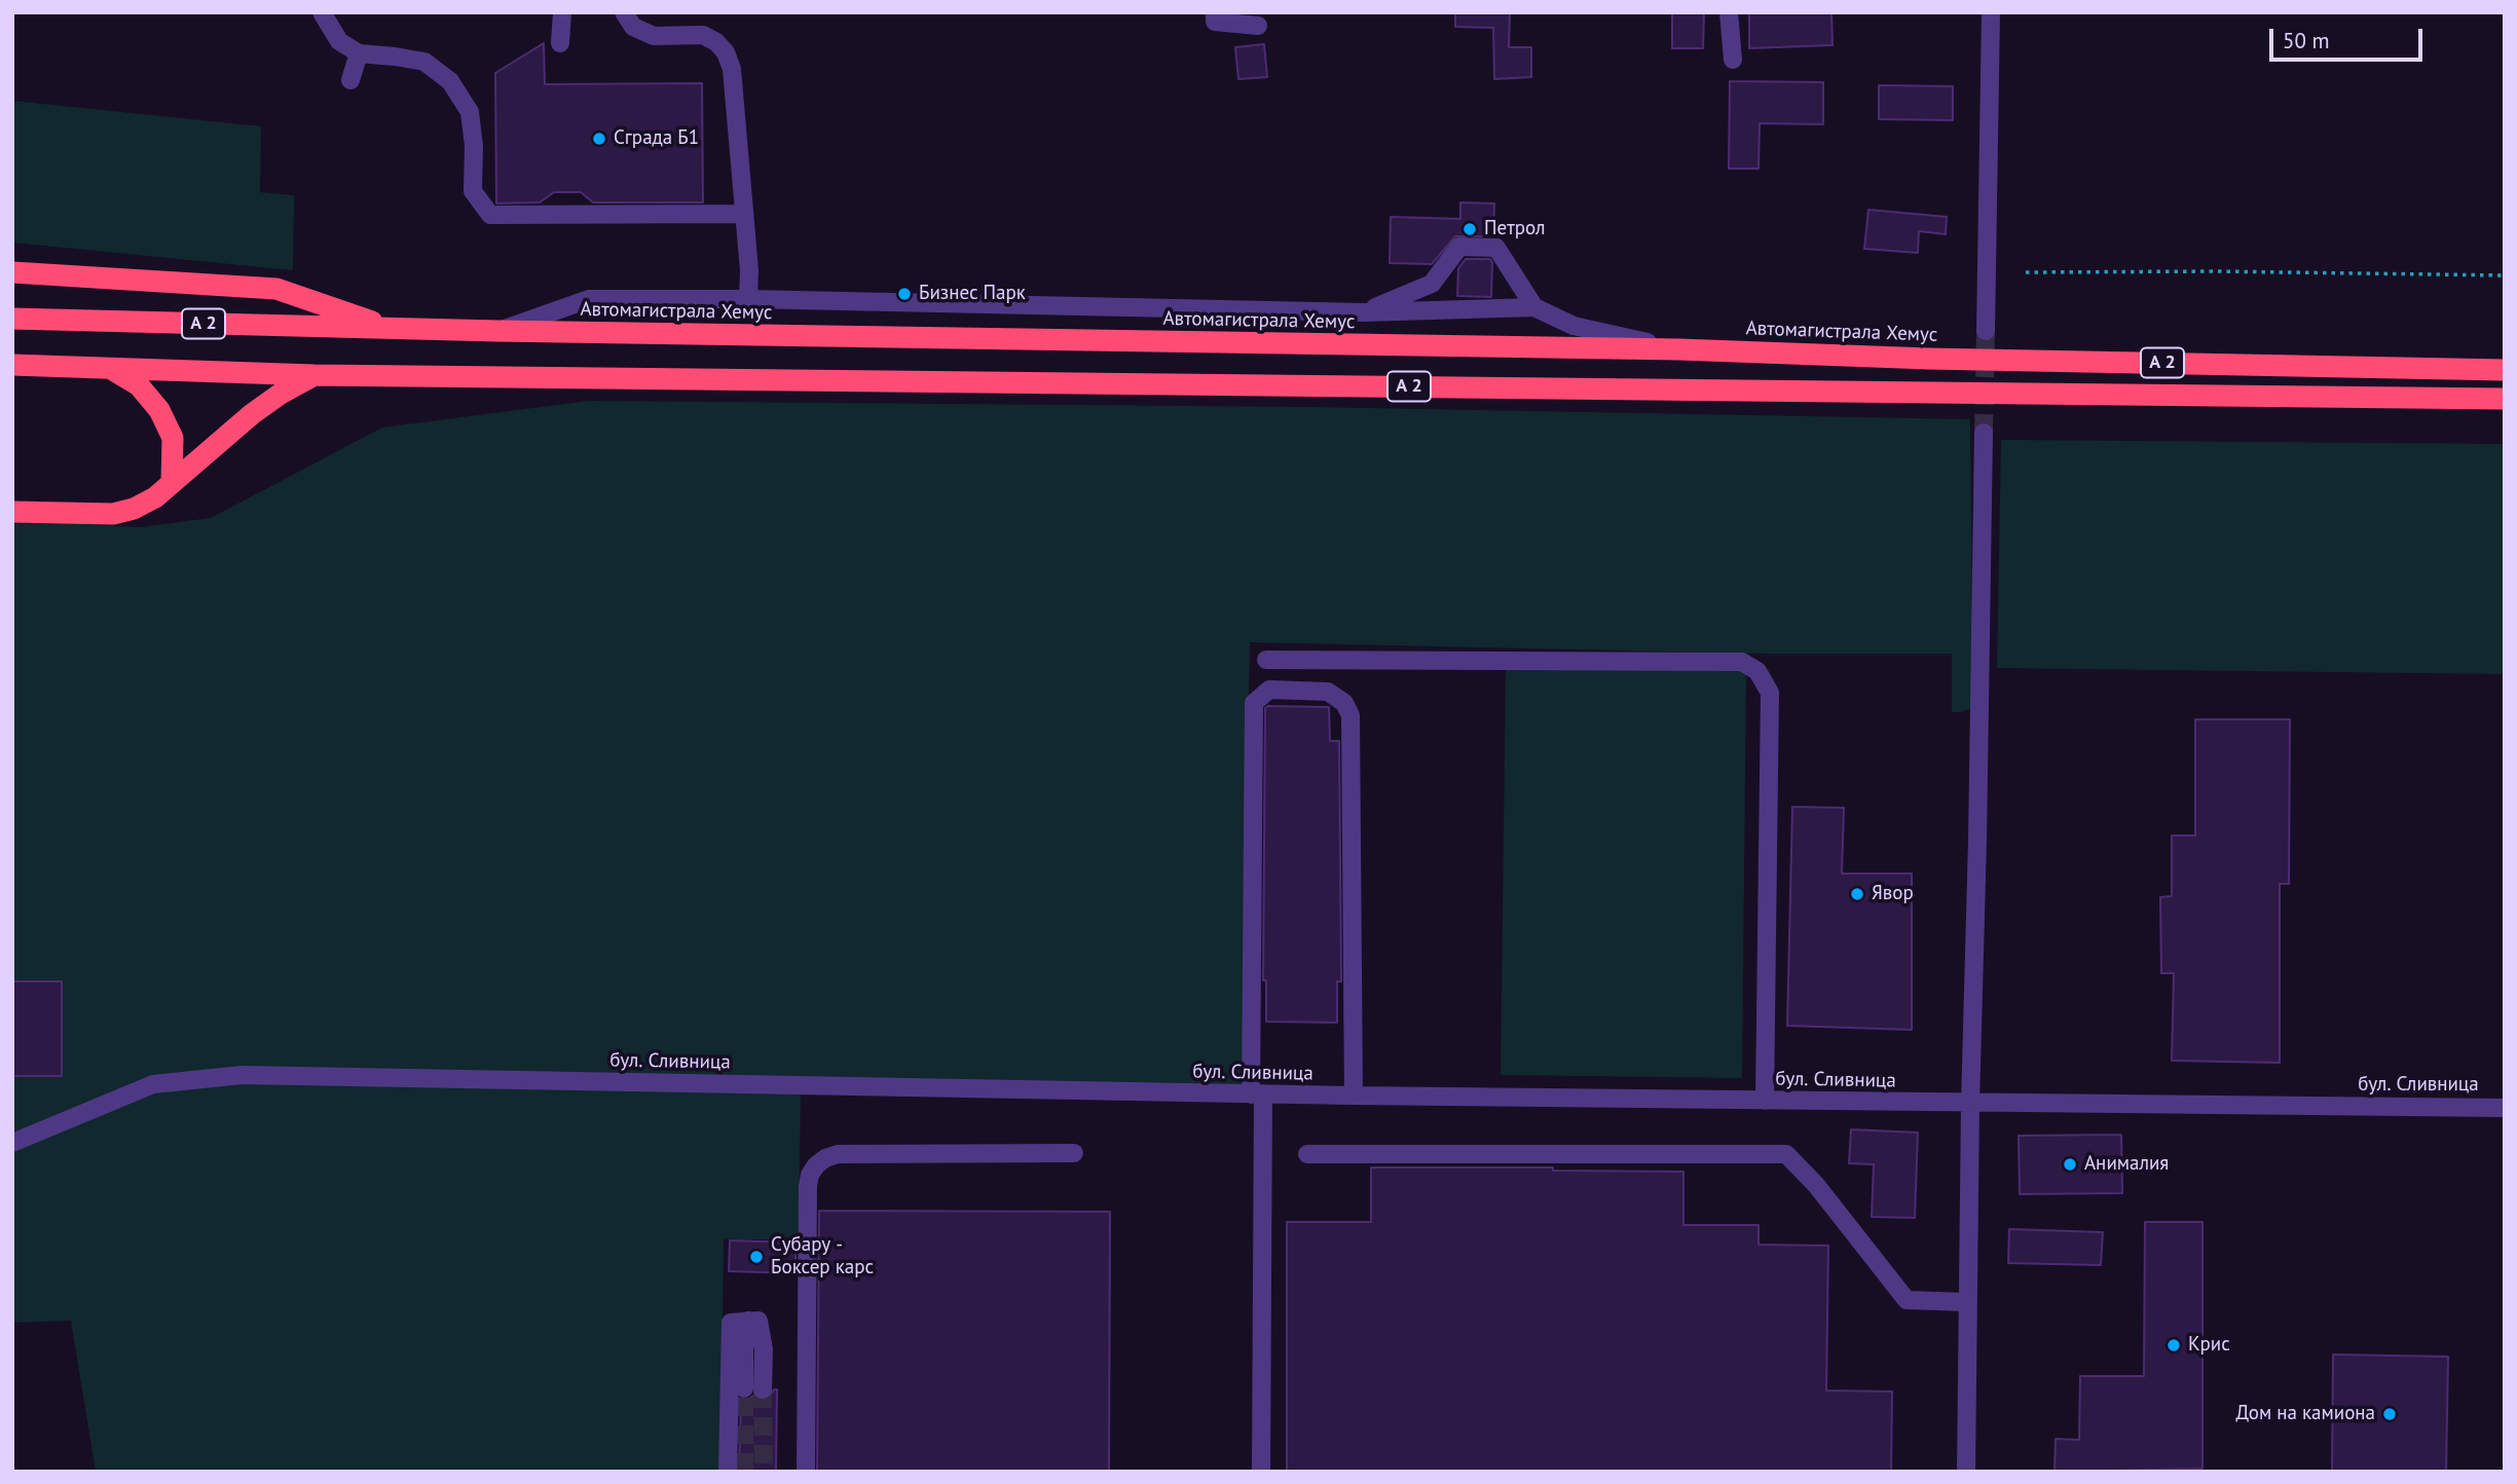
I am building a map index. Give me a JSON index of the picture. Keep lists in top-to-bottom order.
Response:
{
  "streets": {
    "highway": ["Автомагистрала Хемус", "A 2"],
    "street": ["бул. Сливница"]
  },
  "places": [
    "Сграда Б1",
    "Петрол",
    "Бизнес Парк",
    "Явор",
    "Анималия",
    "Субару - Боксер карс",
    "Крис",
    "Дом на камиона"
  ],
  "scale_bar": "50 m"
}
